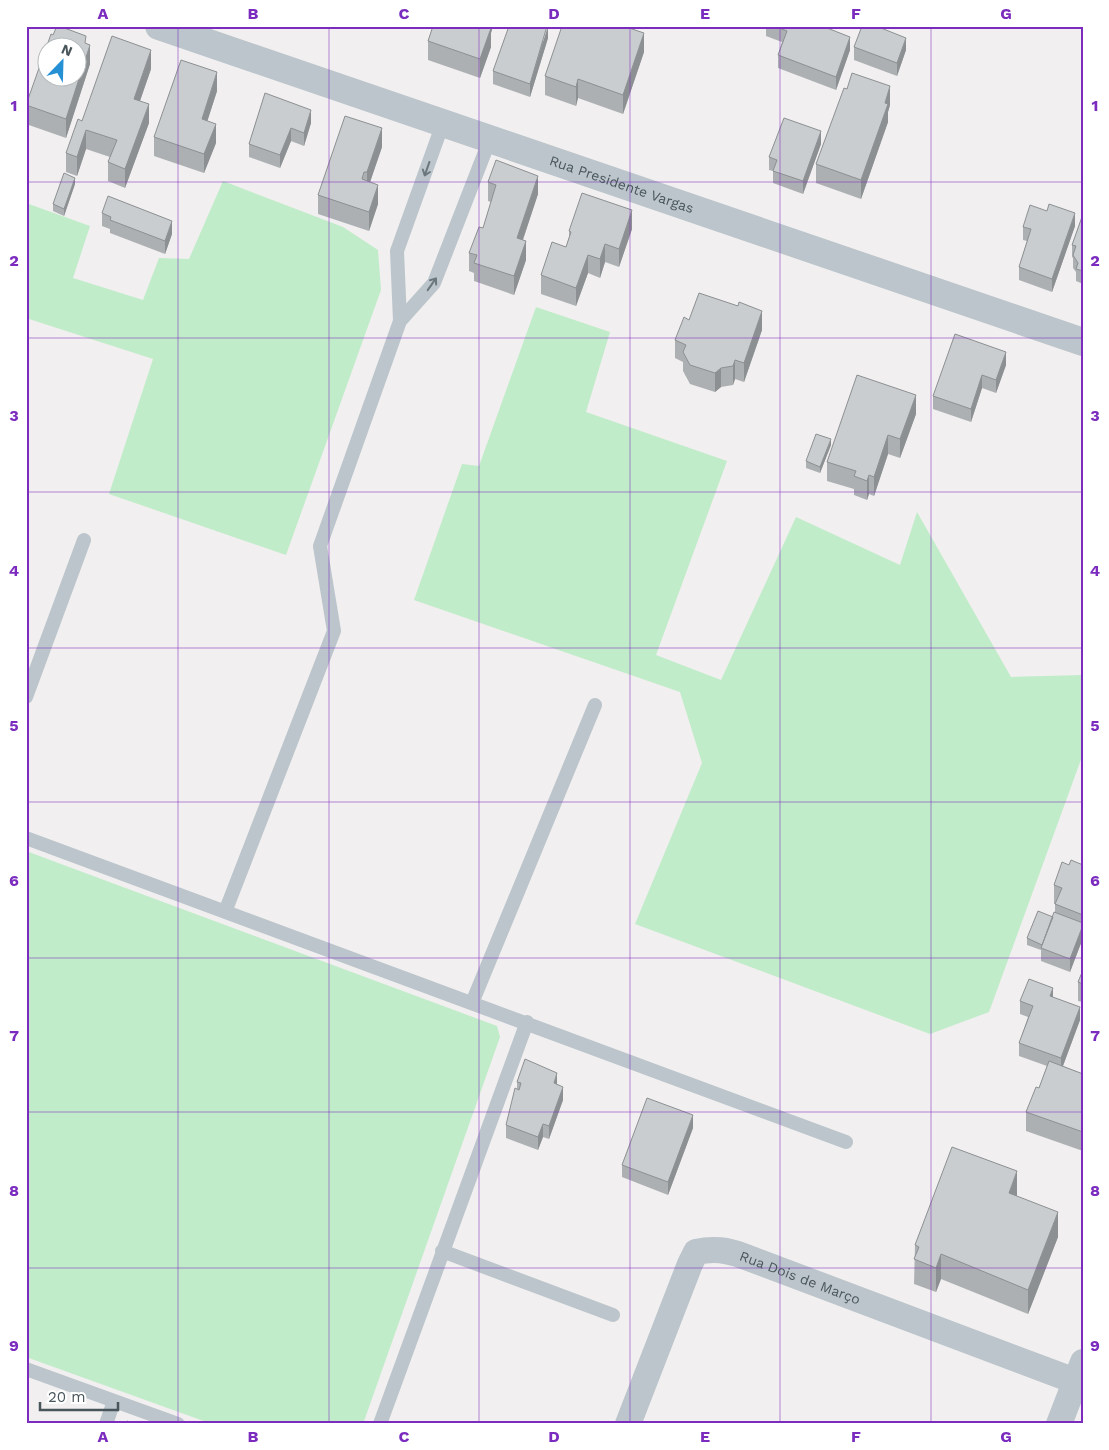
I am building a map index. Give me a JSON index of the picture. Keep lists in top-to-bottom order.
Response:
{
  "streets": {
    "street": ["Rua Presidente Vargas", "Rua Dois de Março"]
  },
  "scale_bar": "20 m",
  "north": "top right",
  "grid": {
    "columns": [
      "A",
      "B",
      "C",
      "D",
      "E",
      "F",
      "G"
    ],
    "rows": [
      "1",
      "2",
      "3",
      "4",
      "5",
      "6",
      "7",
      "8",
      "9"
    ]
  }
}
